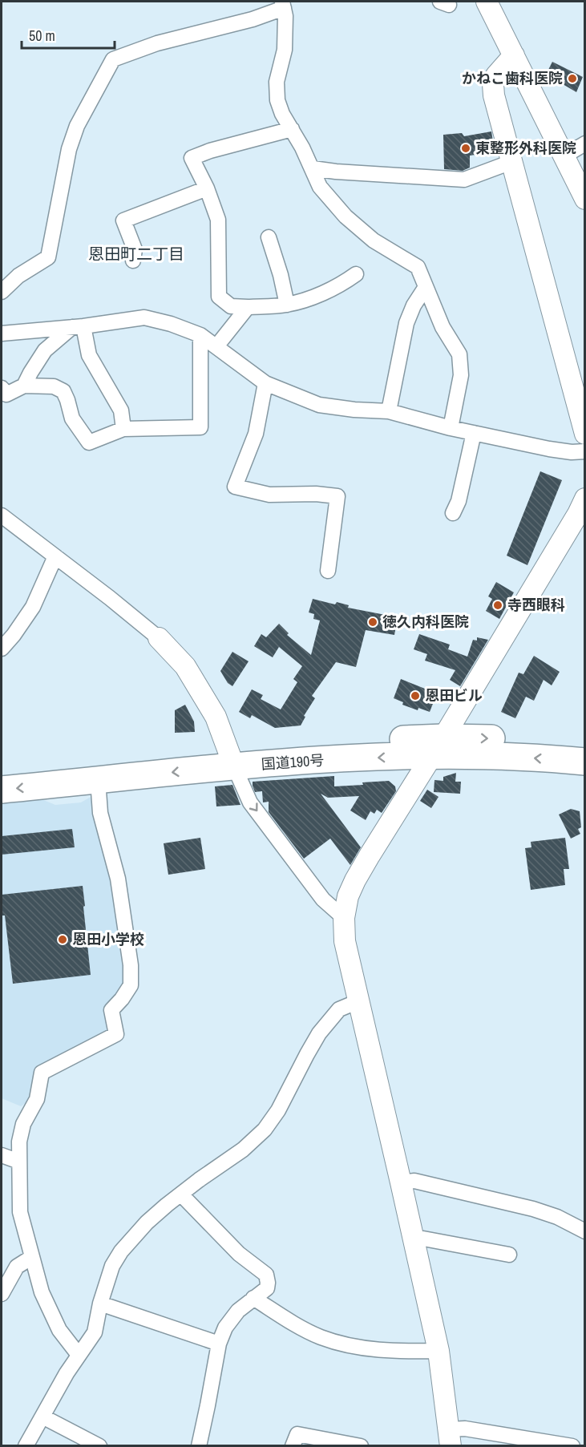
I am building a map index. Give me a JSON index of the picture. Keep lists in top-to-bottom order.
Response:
{
  "streets": {
    "highway": ["国道190号"]
  },
  "districts": ["恩田町二丁目"],
  "places": [
    "かねこ歯科医院",
    "東整形外科医院",
    "寺西眼科",
    "徳久内科医院",
    "恩田ビル",
    "恩田小学校"
  ],
  "scale_bar": "50 m"
}
